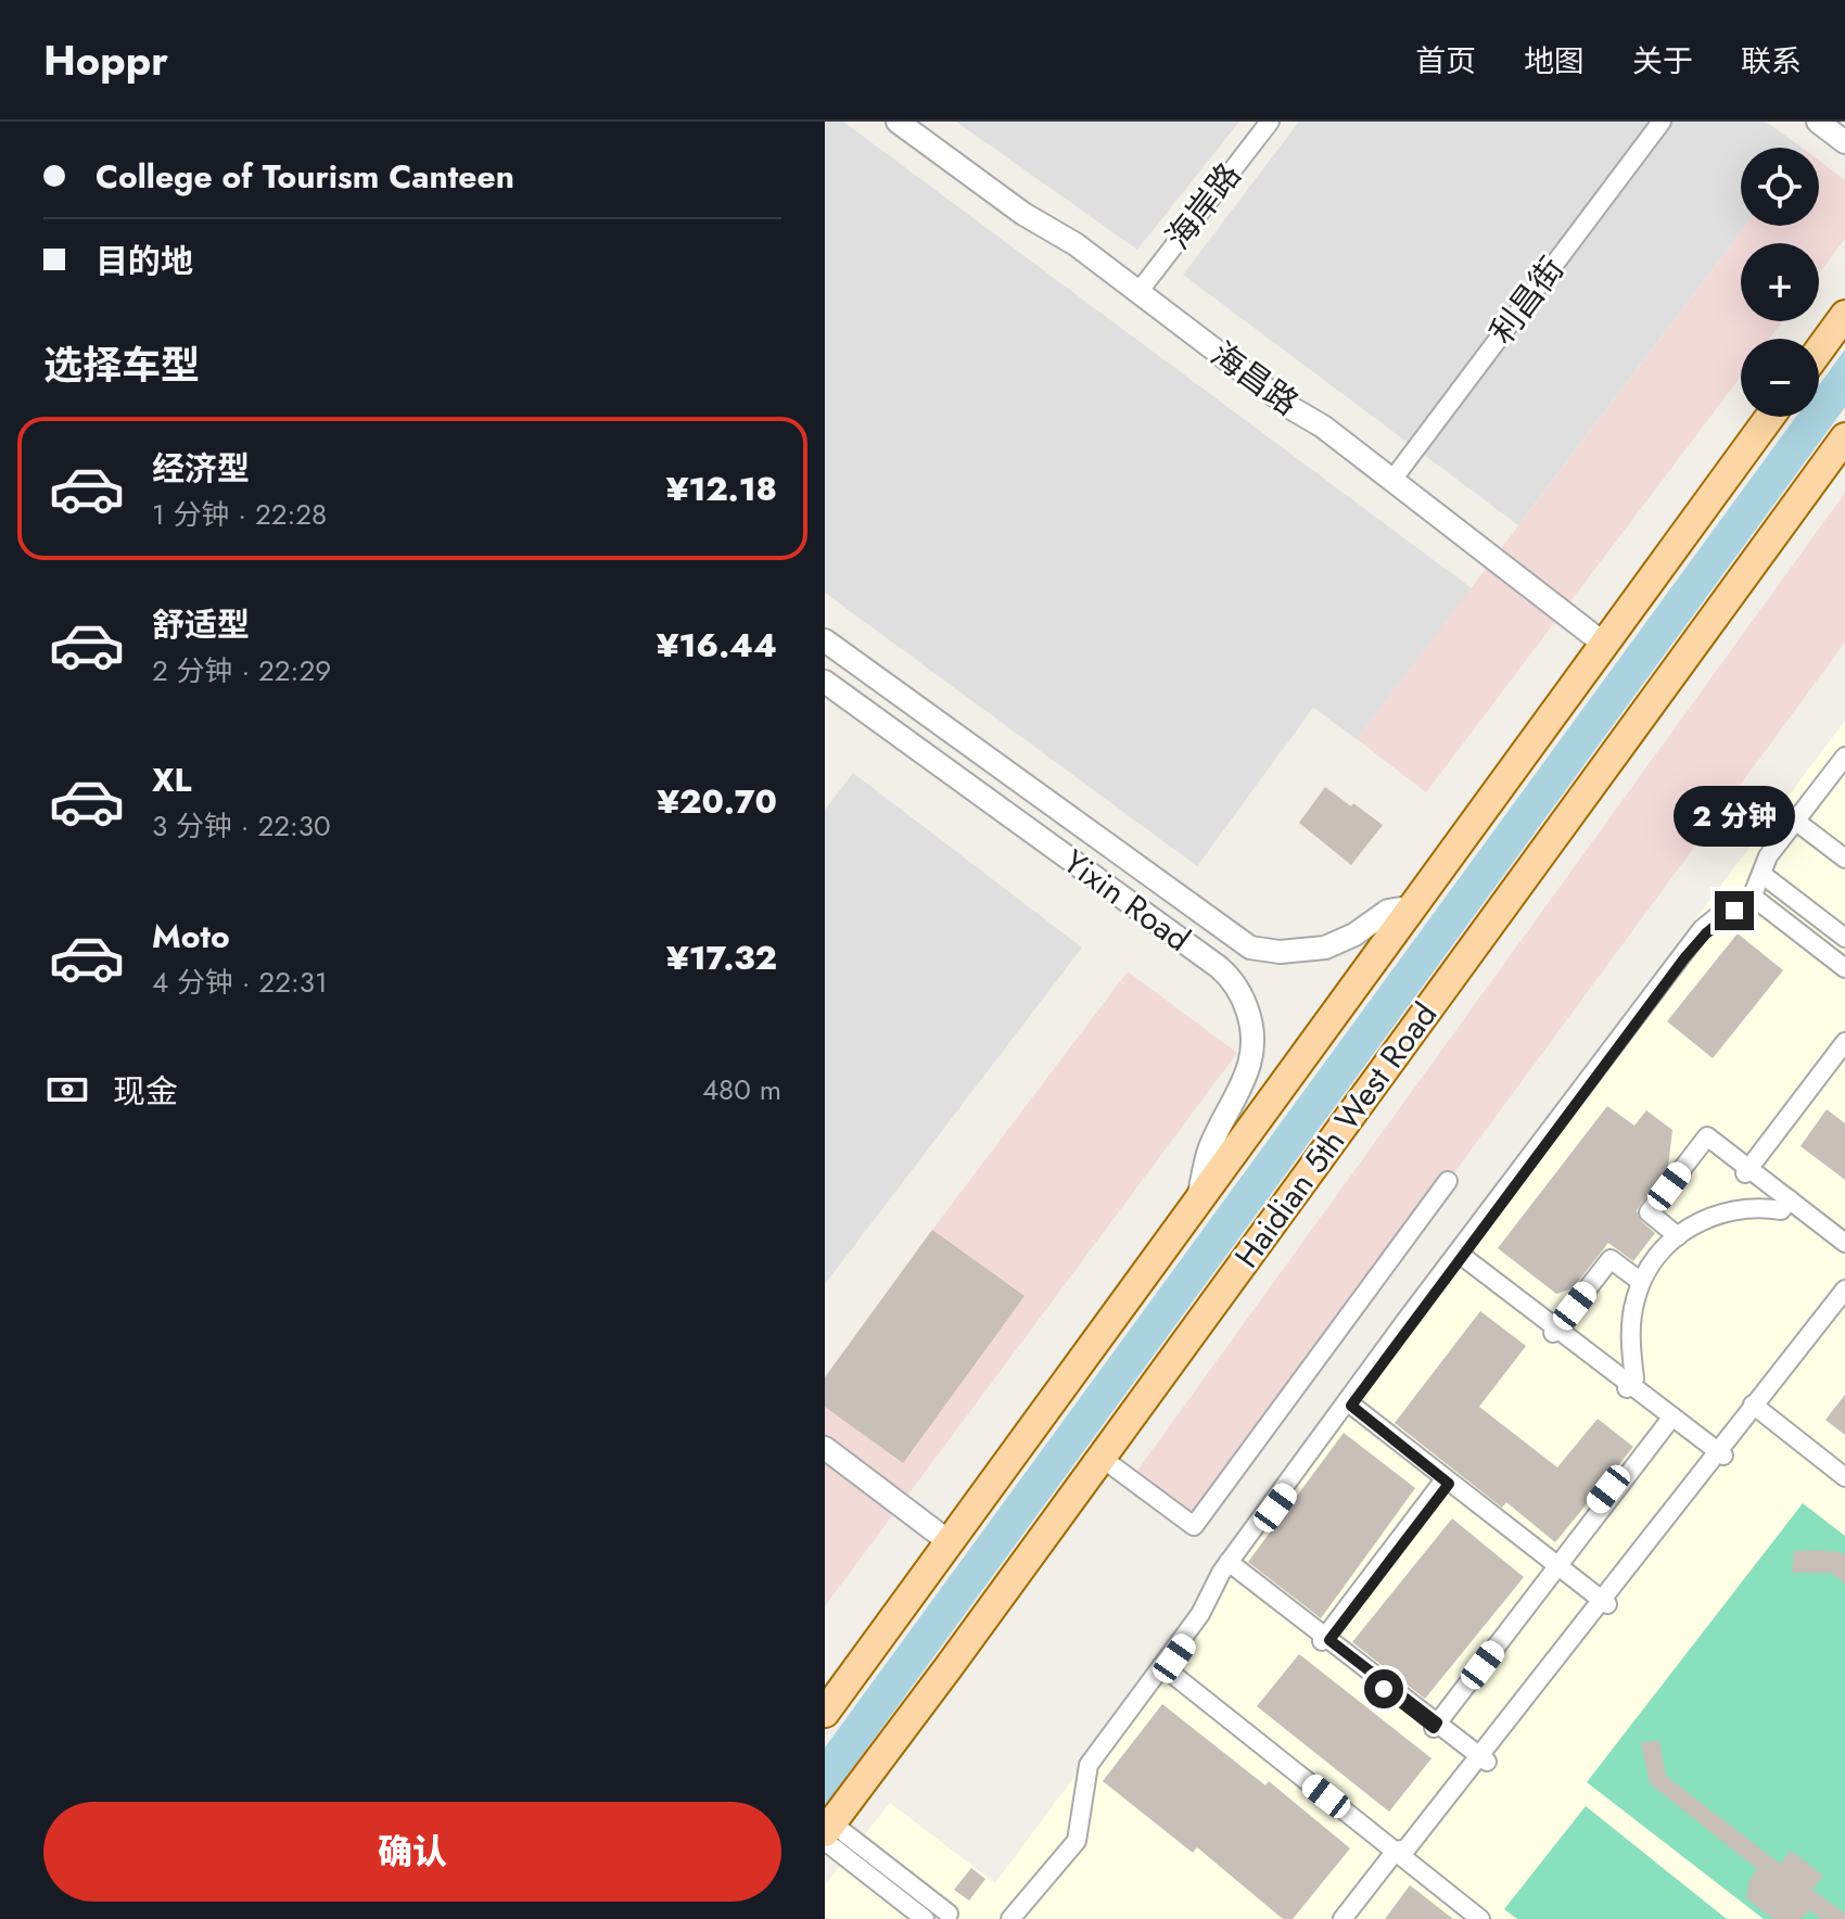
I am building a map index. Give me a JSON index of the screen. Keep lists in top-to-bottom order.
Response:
{
  "streets": {
    "main road": ["Haidian 5th West Road"],
    "street": [
      "海岸路",
      "利昌街",
      "海昌路",
      "Yixin Road"
    ]
  },
  "crossings": [
    ["海岸路", "海昌路"],
    ["利昌街", "海昌路"]
  ],
  "page": {
    "header": "Hoppr",
    "nav": [
      "首页",
      "地图",
      "关于",
      "联系"
    ],
    "banner": ["College of Tourism Canteen", "目的地"],
    "map_buttons": ["+", "−"],
    "heading": "选择车型",
    "list": [
      {
        "name": "经济型",
        "note": "1 分钟 · 22:28",
        "value": "¥12.18"
      },
      {
        "name": "舒适型",
        "note": "2 分钟 · 22:29",
        "value": "¥16.44"
      },
      {
        "name": "XL",
        "note": "3 分钟 · 22:30",
        "value": "¥20.70"
      },
      {
        "name": "Moto",
        "note": "4 分钟 · 22:31",
        "value": "¥17.32"
      }
    ],
    "bubble": "2 分钟",
    "pay": ["现金", "480 m"],
    "buttons": "确认"
  }
}
